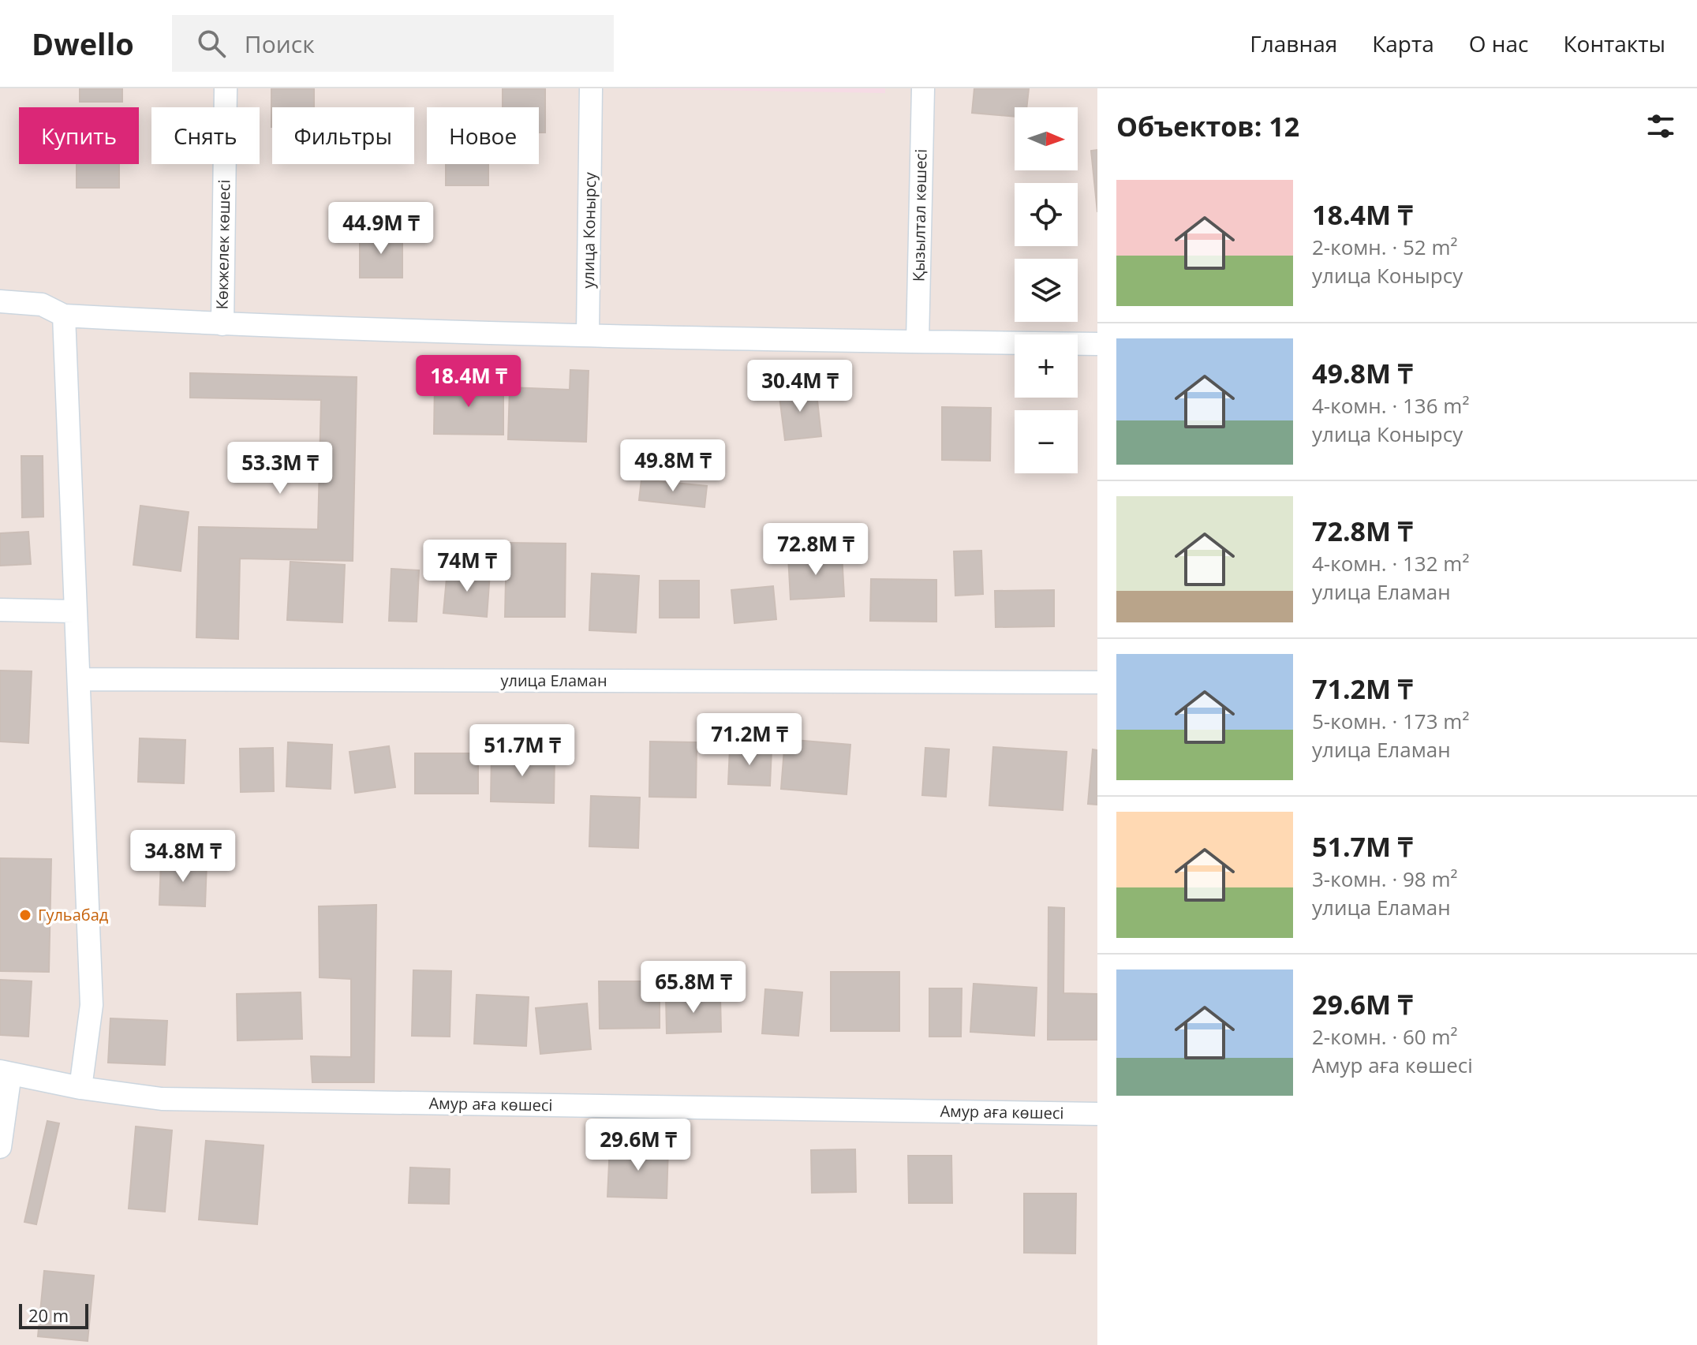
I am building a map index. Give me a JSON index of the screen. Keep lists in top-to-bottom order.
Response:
{
  "streets": {
    "street": [
      "Қызылтал көшесі",
      "улица Конырсу",
      "Көкжелек көшесі",
      "улица Еламан",
      "Амур аға көшесі"
    ]
  },
  "places": ["Гульабад"],
  "scale_bar": "20 m",
  "north": "right",
  "page": {
    "header": "Dwello",
    "search": "Поиск",
    "nav": [
      "Главная",
      "Карта",
      "О нас",
      "Контакты"
    ],
    "heading": "Объектов: 12",
    "map_buttons": ["+", "−"],
    "chip": [
      "Купить",
      "Снять",
      "Фильтры",
      "Новое"
    ],
    "list": [
      {
        "name": "18.4M ₸",
        "note": "2-комн. · 52 m² · улица Конырсу"
      },
      {
        "name": "49.8M ₸",
        "note": "4-комн. · 136 m² · улица Конырсу"
      },
      {
        "name": "72.8M ₸",
        "note": "4-комн. · 132 m² · улица Еламан"
      },
      {
        "name": "71.2M ₸",
        "note": "5-комн. · 173 m² · улица Еламан"
      },
      {
        "name": "51.7M ₸",
        "note": "3-комн. · 98 m² · улица Еламан"
      },
      {
        "name": "29.6M ₸",
        "note": "2-комн. · 60 m² · Амур аға көшесі"
      }
    ],
    "price": [
      "44.9M ₸",
      "18.4M ₸",
      "30.4M ₸",
      "49.8M ₸",
      "53.3M ₸",
      "72.8M ₸",
      "74M ₸",
      "71.2M ₸",
      "51.7M ₸",
      "34.8M ₸",
      "65.8M ₸",
      "29.6M ₸"
    ],
    "scale": "20 m"
  }
}
